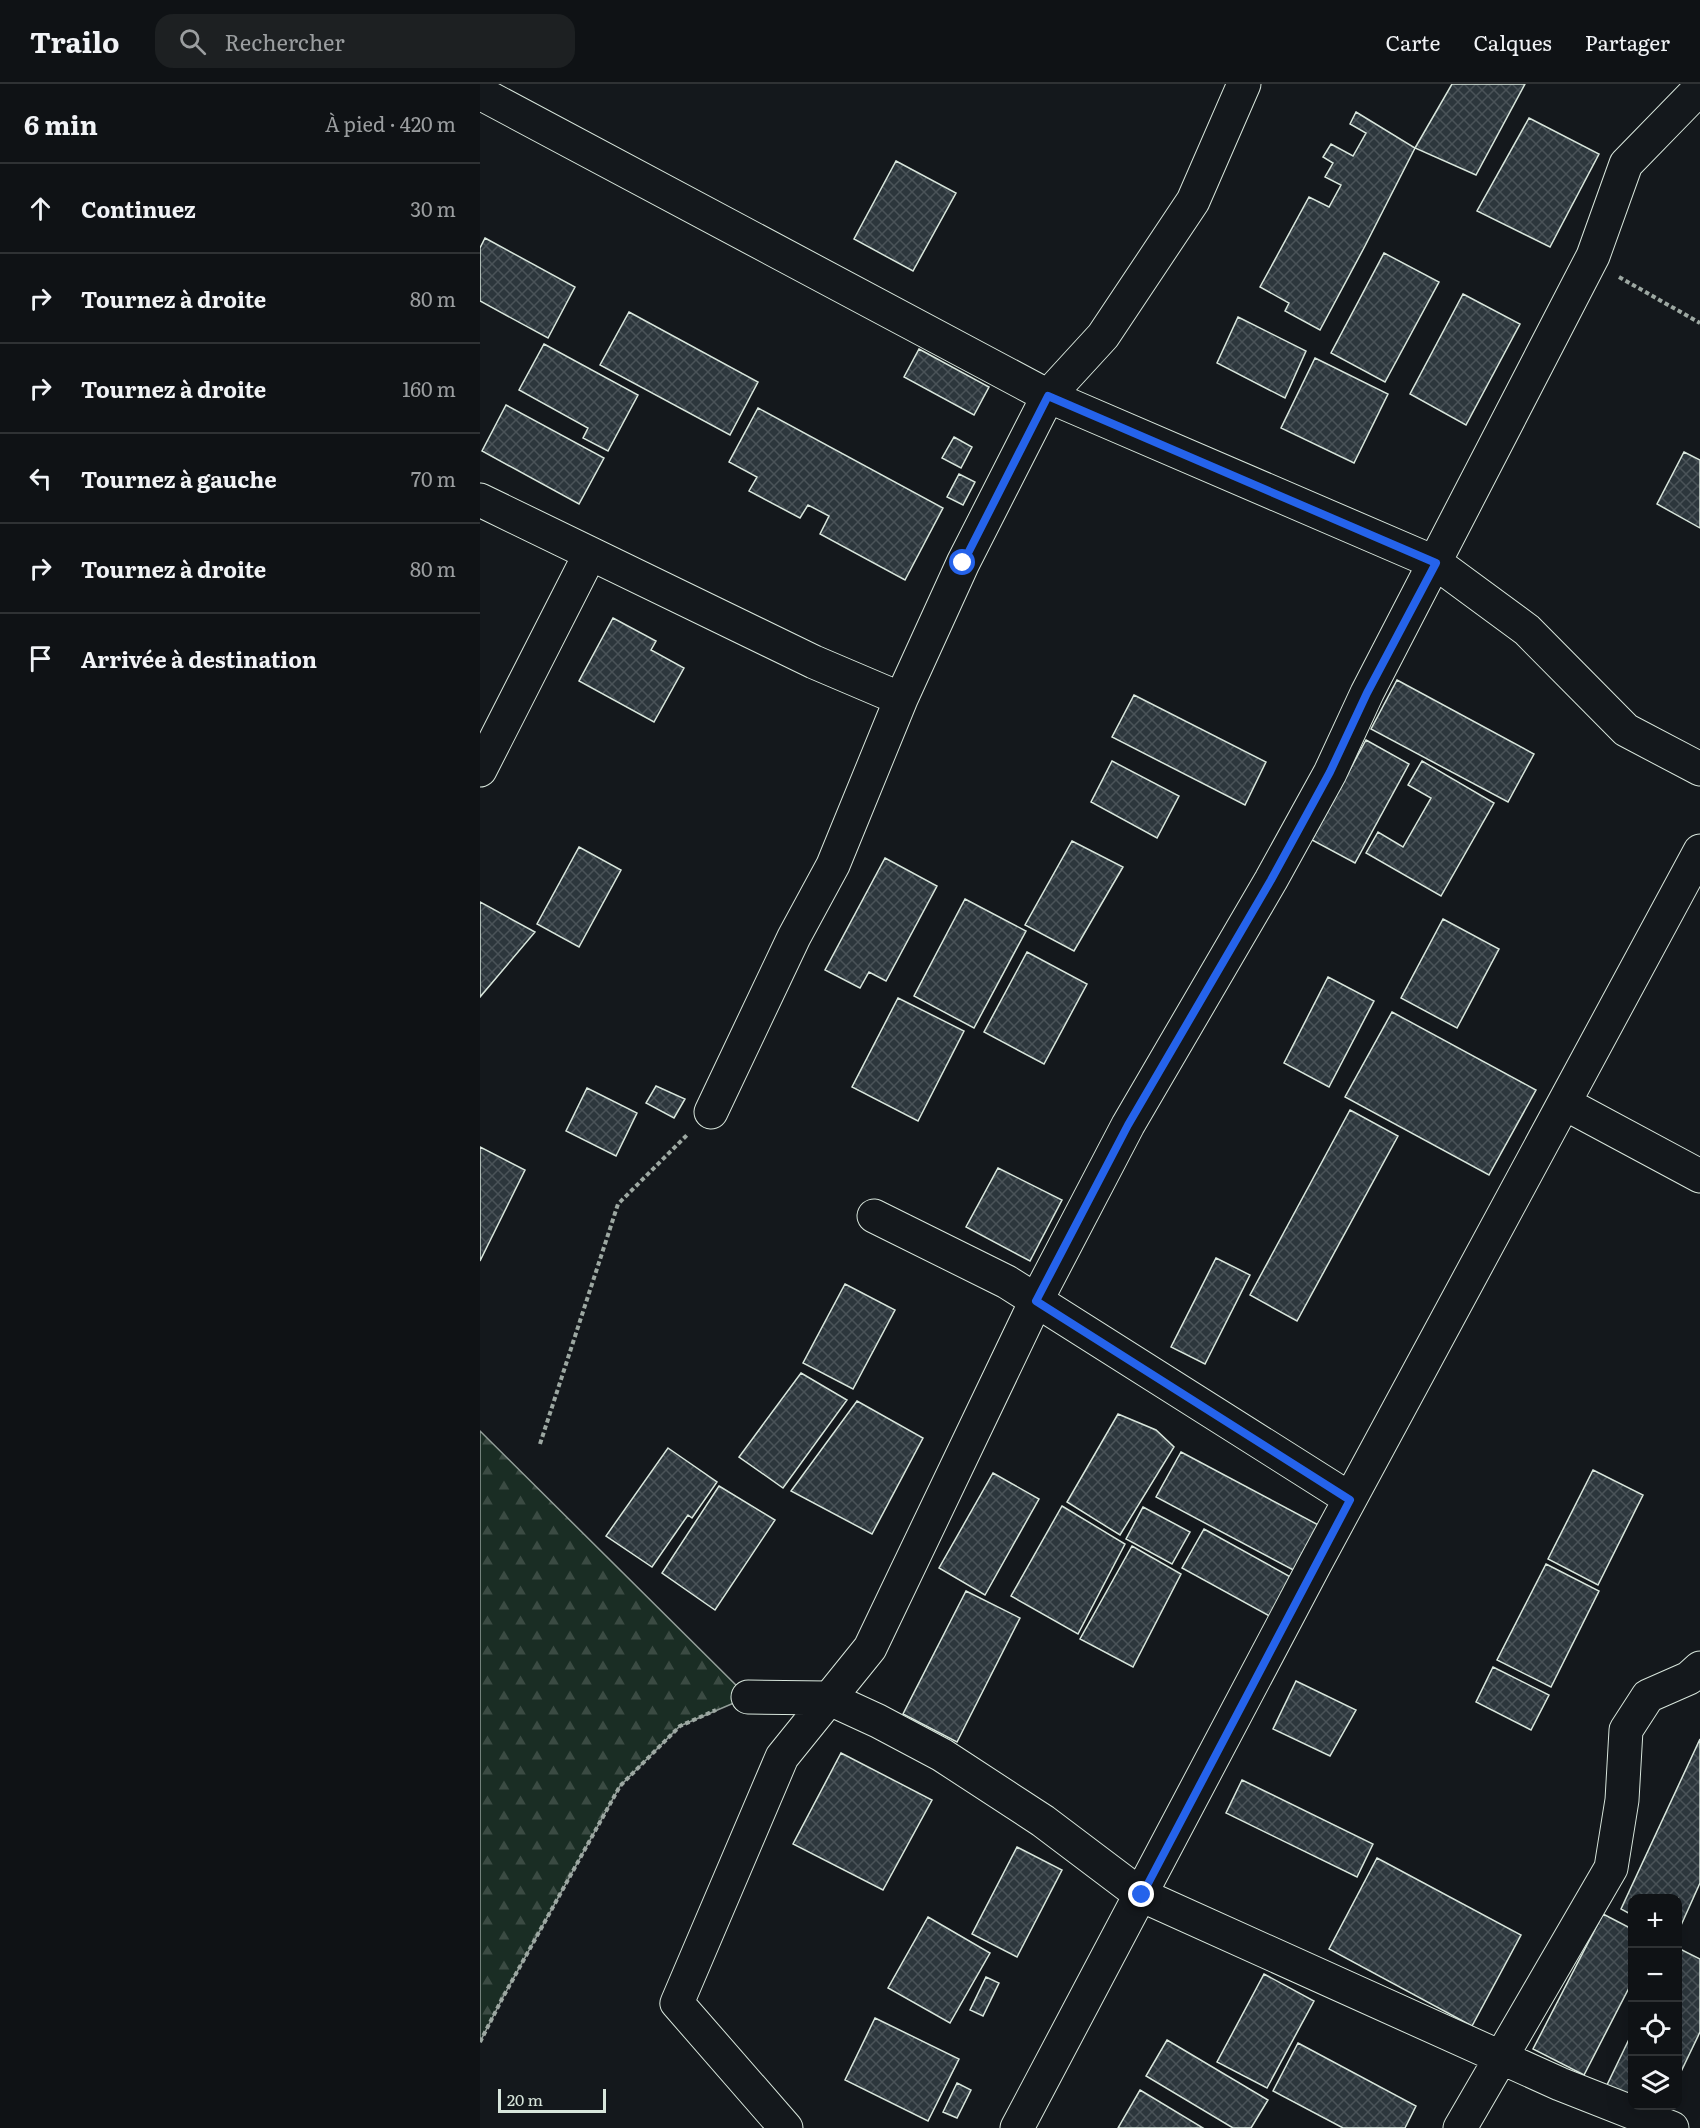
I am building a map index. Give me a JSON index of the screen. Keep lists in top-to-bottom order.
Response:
{
  "scale_bar": "20 m",
  "page": {
    "header": "Trailo",
    "search": "Rechercher",
    "nav": ["Carte", "Calques", "Partager"],
    "heading": ["6 min", "À pied · 420 m"],
    "list": [
      ["Continuez", "30 m"],
      ["Tournez à droite", "80 m"],
      ["Tournez à droite", "160 m"],
      ["Tournez à gauche", "70 m"],
      ["Tournez à droite", "80 m"],
      "Arrivée à destination"
    ],
    "map_buttons": ["+", "−"],
    "scale": "20 m"
  }
}
